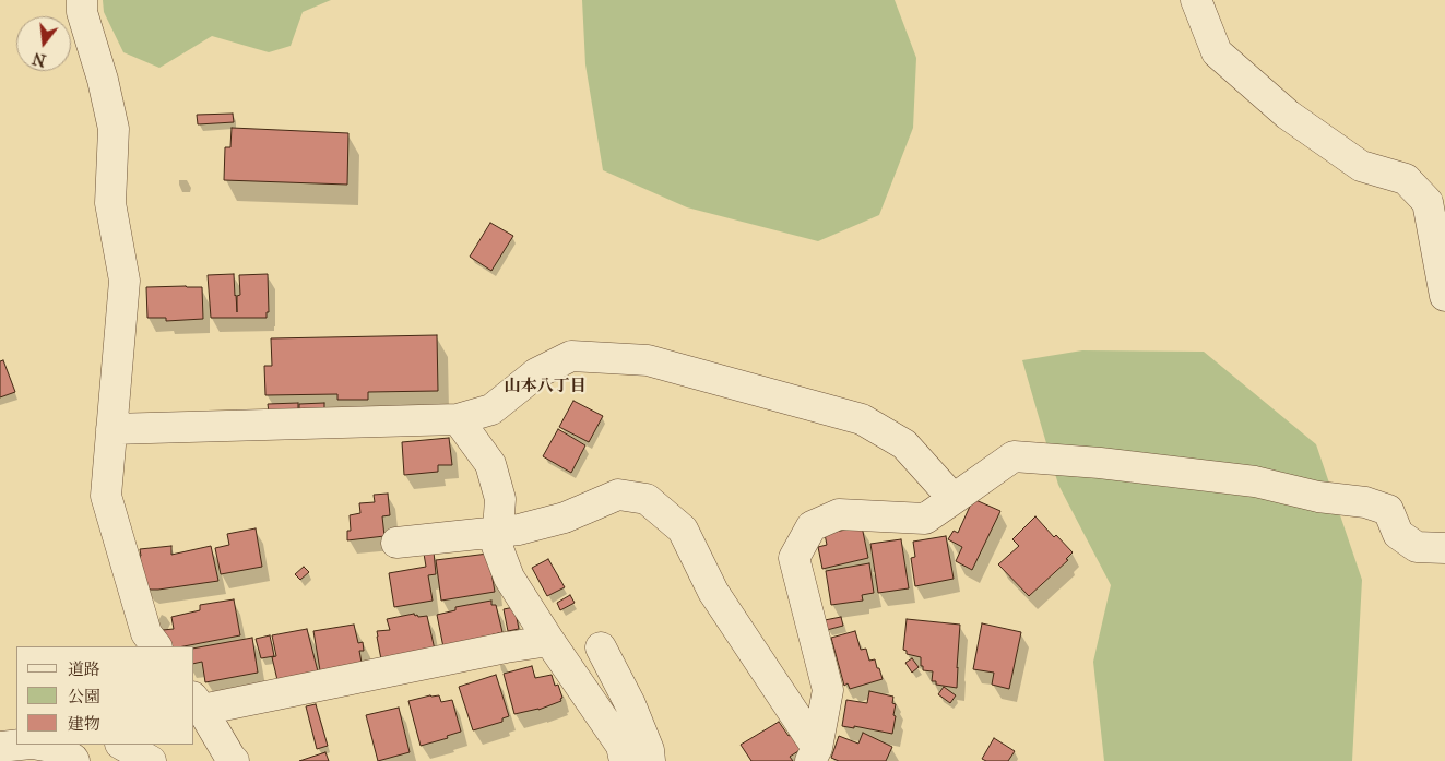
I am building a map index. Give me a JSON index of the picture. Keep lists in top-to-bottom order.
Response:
{
  "districts": ["山本八丁目"],
  "legend": ["道路", "公園", "建物"],
  "north": "bottom"
}
